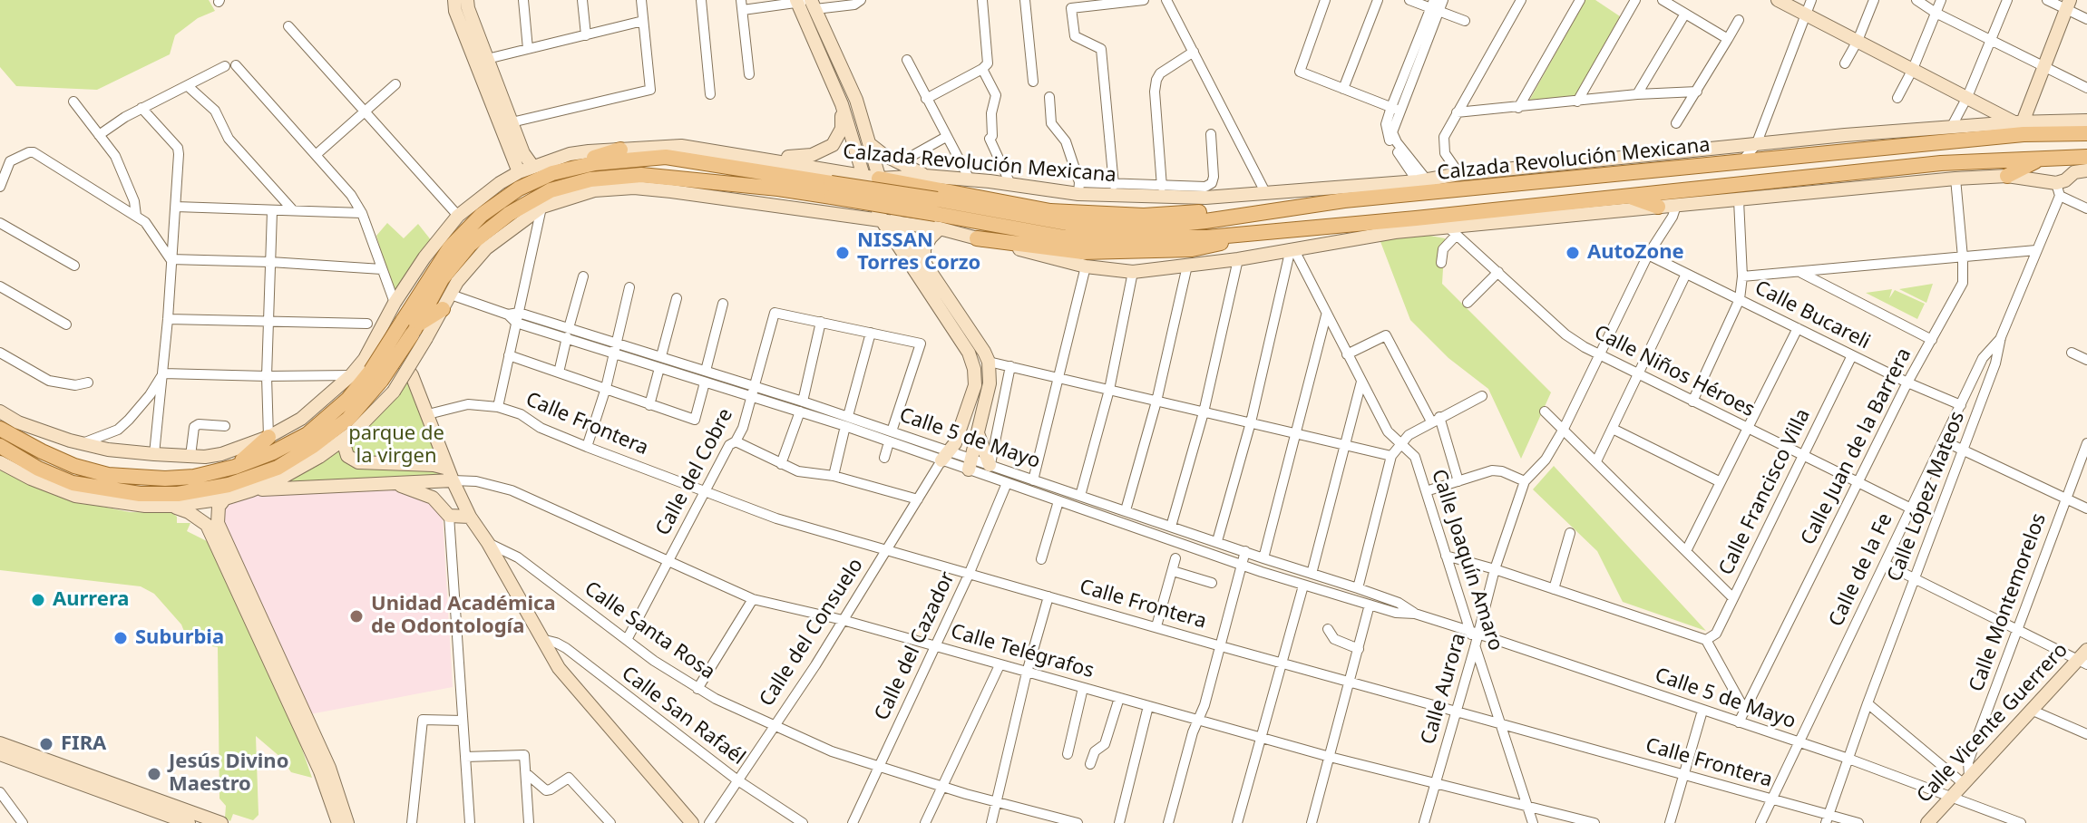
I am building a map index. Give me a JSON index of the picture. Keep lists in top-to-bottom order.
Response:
{
  "streets": {
    "main road": ["Calzada Revolución Mexicana"],
    "street": [
      "Calle Bucareli",
      "Calle Niños Héroes",
      "Calle Frontera",
      "Calle 5 de Mayo",
      "Calle Juan de la Barrera",
      "Calle del Cobre",
      "Calle Francisco Villa",
      "Calle López Mateos",
      "Calle Joaquín Amaro",
      "Calle de la Fe",
      "Calle Montemorelos",
      "Calle Santa Rosa",
      "Calle del Consuelo",
      "Calle del Cazador",
      "Calle Telégrafos",
      "Calle Aurora",
      "Calle San Rafaél",
      "Calle Vicente Guerrero"
    ]
  },
  "crossings": [
    ["Calzada Revolución Mexicana", "Calle Niños Héroes"],
    ["Calzada Revolución Mexicana", "Calle 5 de Mayo"],
    ["Calzada Revolución Mexicana", "Calle Juan de la Barrera"],
    ["Calzada Revolución Mexicana", "Calle López Mateos"],
    ["Calzada Revolución Mexicana", "Calle Joaquín Amaro"],
    ["Calle Bucareli", "Calle Juan de la Barrera"],
    ["Calle Bucareli", "Calle Francisco Villa"],
    ["Calle Bucareli", "Calle de la Fe"],
    ["Calle Niños Héroes", "Calle Juan de la Barrera"],
    ["Calle Niños Héroes", "Calle Francisco Villa"],
    ["Calle Niños Héroes", "Calle de la Fe"],
    ["Calle Frontera", "Calle del Cobre"],
    ["Calle Frontera", "Calle López Mateos"],
    ["Calle Frontera", "Calle Joaquín Amaro"],
    ["Calle Frontera", "Calle de la Fe"],
    ["Calle Frontera", "Calle del Consuelo"],
    ["Calle Frontera", "Calle del Cazador"],
    ["Calle Frontera", "Calle Aurora"],
    ["Calle 5 de Mayo", "Calle Juan de la Barrera"],
    ["Calle 5 de Mayo", "Calle del Cobre"],
    ["Calle 5 de Mayo", "Calle López Mateos"],
    ["Calle 5 de Mayo", "Calle Joaquín Amaro"],
    ["Calle 5 de Mayo", "Calle de la Fe"],
    ["Calle 5 de Mayo", "Calle del Consuelo"],
    ["Calle 5 de Mayo", "Calle del Cazador"],
    ["Calle 5 de Mayo", "Calle Aurora"],
    ["Calle 5 de Mayo", "Calle Vicente Guerrero"],
    ["Calle del Cobre", "Calle Santa Rosa"],
    ["Calle del Cobre", "Calle Telégrafos"],
    ["Calle López Mateos", "Calle de la Fe"],
    ["Calle Joaquín Amaro", "Calle Telégrafos"],
    ["Calle Joaquín Amaro", "Calle Aurora"],
    ["Calle Montemorelos", "Calle Vicente Guerrero"],
    ["Calle Santa Rosa", "Calle del Consuelo"],
    ["Calle Santa Rosa", "Calle del Cazador"],
    ["Calle del Consuelo", "Calle Telégrafos"],
    ["Calle del Consuelo", "Calle San Rafaél"],
    ["Calle del Cazador", "Calle Telégrafos"],
    ["Calle Telégrafos", "Calle Aurora"]
  ],
  "parks": ["parque de la virgen"],
  "places": [
    "NISSAN Torres Corzo",
    "AutoZone",
    "Aurrera",
    "Unidad Académica de Odontología",
    "Suburbia",
    "FIRA",
    "Jesús Divino Maestro"
  ]
}
